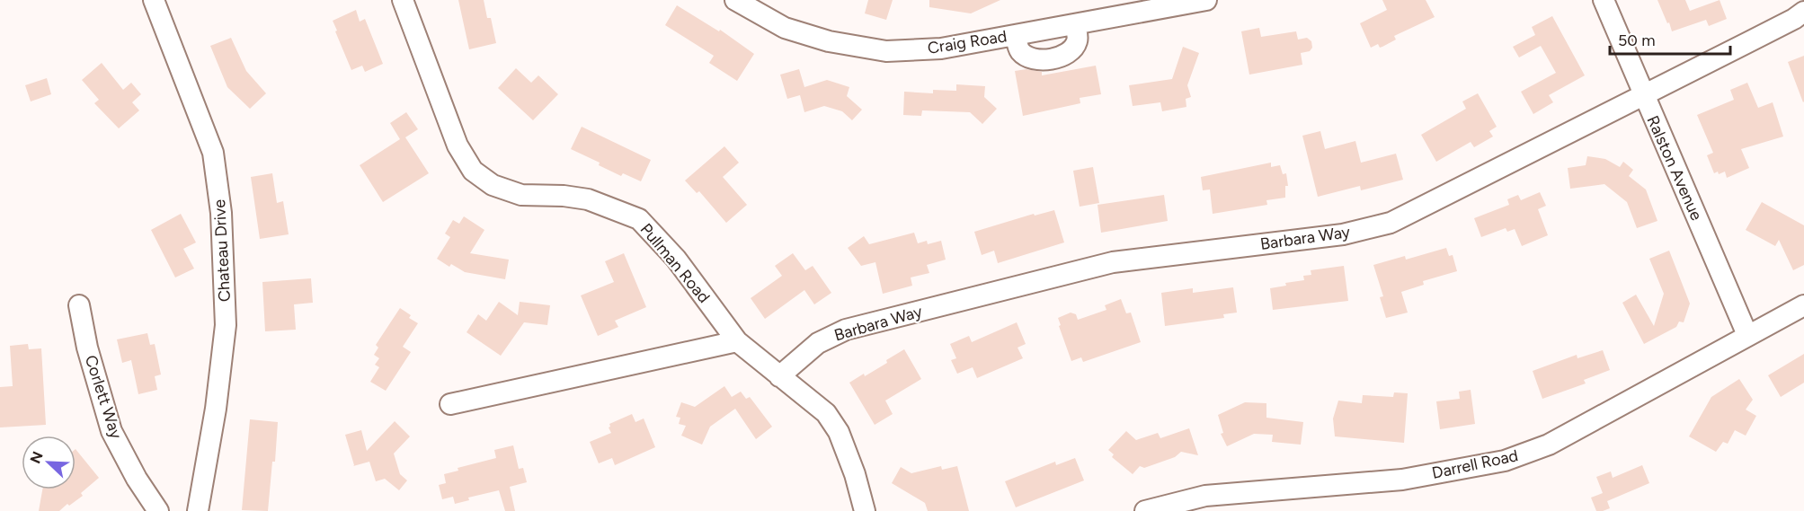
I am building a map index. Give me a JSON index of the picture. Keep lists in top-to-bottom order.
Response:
{
  "streets": {
    "street": [
      "Craig Road",
      "Ralston Avenue",
      "Barbara Way",
      "Chateau Drive",
      "Pullman Road",
      "Corlett Way",
      "Darrell Road"
    ]
  },
  "crossings": [
    ["Ralston Avenue", "Barbara Way"],
    ["Ralston Avenue", "Darrell Road"],
    ["Barbara Way", "Pullman Road"]
  ],
  "scale_bar": "50 m",
  "north": "top left"
}
